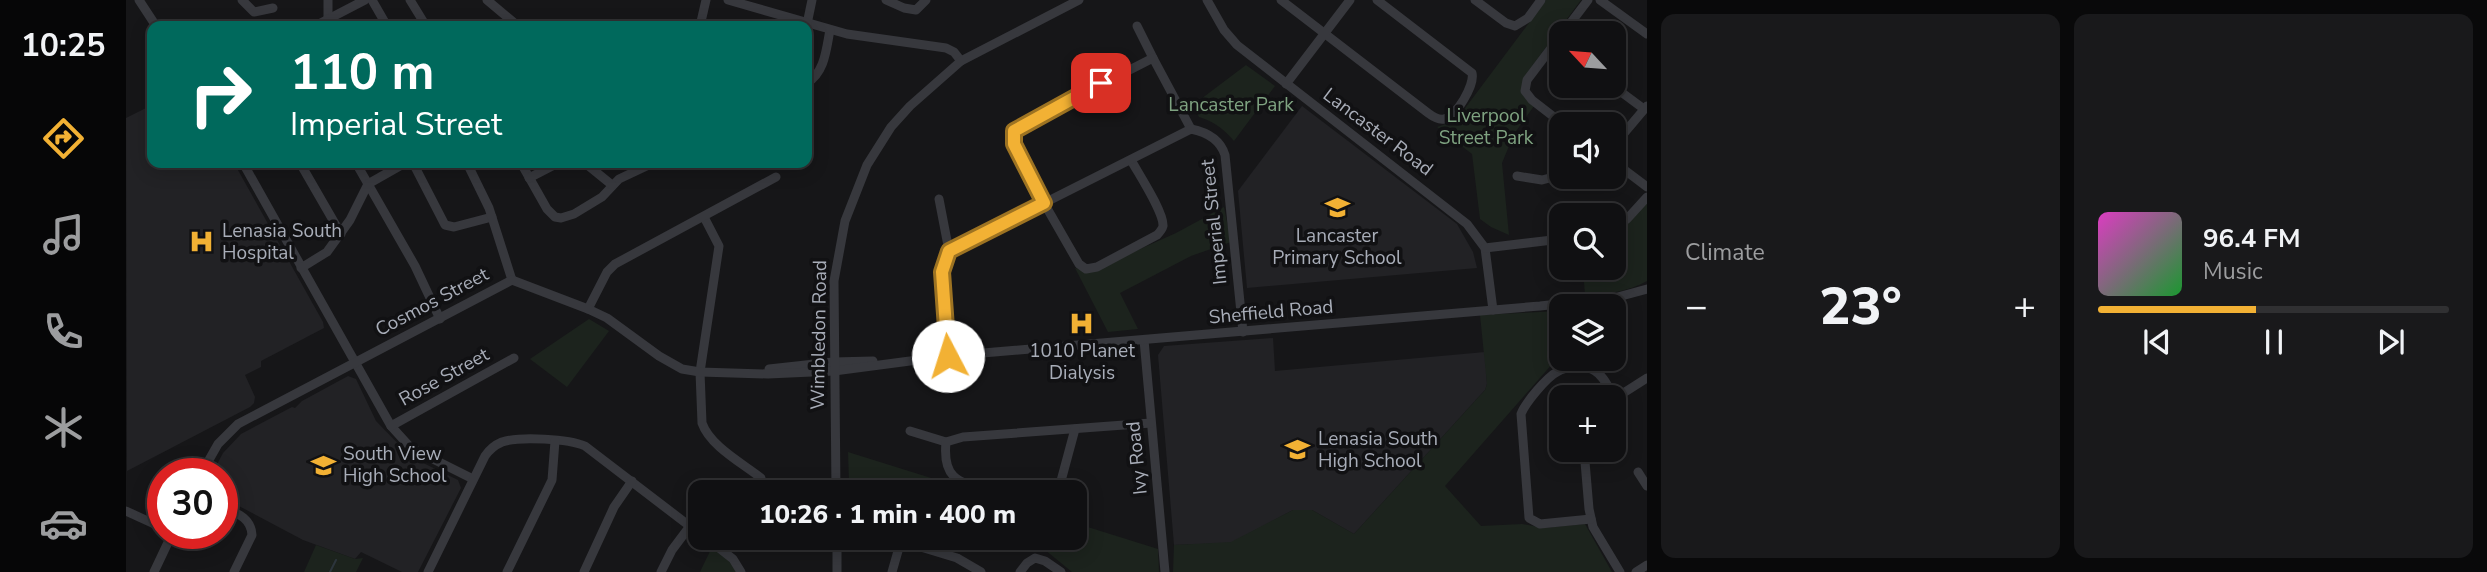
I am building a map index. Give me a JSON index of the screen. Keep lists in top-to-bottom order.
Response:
{
  "streets": {
    "street": [
      "Lancaster Road",
      "Imperial Street",
      "Cosmos Street",
      "Sheffield Road",
      "Wimbledon Road",
      "Rose Street",
      "Ivy Road"
    ]
  },
  "crossings": [
    ["Imperial Street", "Sheffield Road"],
    ["Cosmos Street", "Sheffield Road"],
    ["Cosmos Street", "Wimbledon Road"],
    ["Sheffield Road", "Wimbledon Road"],
    ["Sheffield Road", "Ivy Road"]
  ],
  "parks": ["Lancaster Park", "Liverpool Street Park"],
  "places": {
    "school or university": ["Lancaster Primary School", "Lenasia South High School", "South View High School"],
    "hospital": ["Lenasia South Hospital", "1010 Planet Dialysis"]
  },
  "north": "top left",
  "page": {
    "tabs": "10:25",
    "tile": "Climate",
    "map_buttons": "+",
    "turn": ["110 m", "Imperial Street"],
    "song": ["96.4 FM", "Music"],
    "heat": ["−", "23°", "+"],
    "limit": "30",
    "trip": "10:26 · 1 min · 400 m"
  }
}
